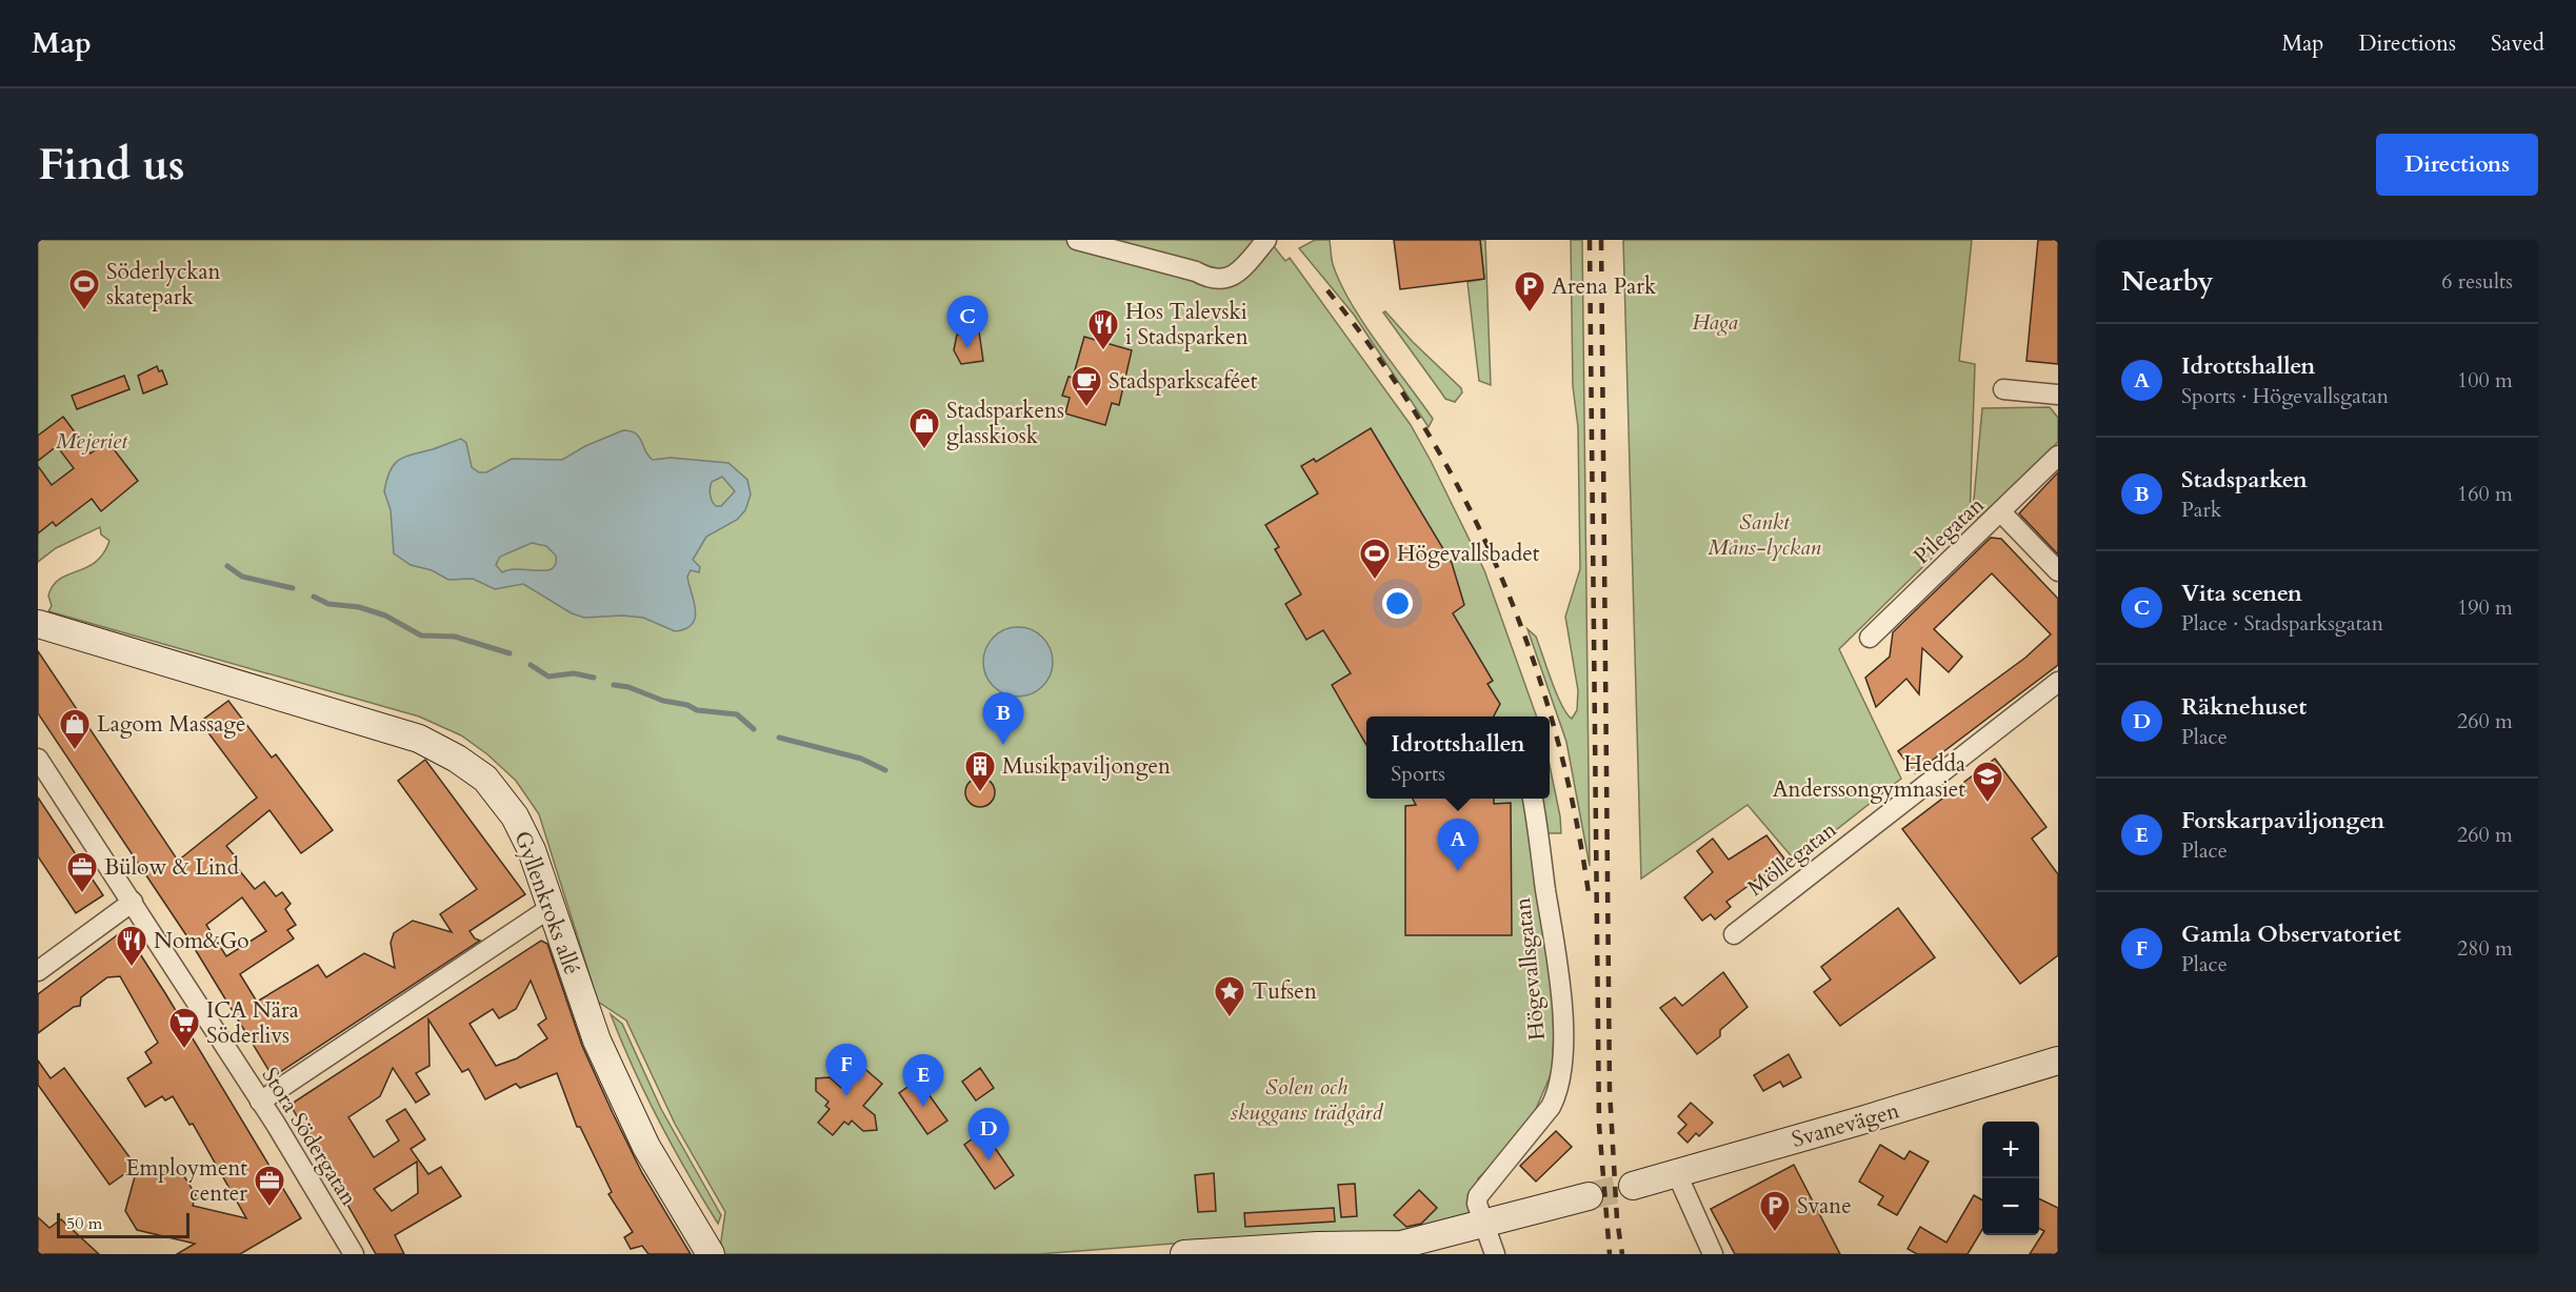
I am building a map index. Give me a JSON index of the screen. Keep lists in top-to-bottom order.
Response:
{
  "streets": {
    "street": [
      "Pilegatan",
      "Möllegatan",
      "Gyllenkroks allé",
      "Högevallsgatan",
      "Svanevägen",
      "Stora Södergatan"
    ]
  },
  "parks": [
    "Haga",
    "Mejeriet",
    "Sankt Måns-lyckan",
    "Solen och skuggans trädgård"
  ],
  "places": {
    "sports": ["Söderlyckan skatepark", "Högevallsbadet"],
    "parking": ["Arena Park", "Svane"],
    "restaurant": ["Hos Talevski i Stadsparken", "Nom&Go"],
    "cafe": ["Stadsparkscaféet"],
    "shop": ["Stadsparkens glasskiosk", "Lagom Massage"],
    "building": ["Musikpaviljongen"],
    "school or university": ["Hedda Anderssongymnasiet"],
    "office": ["Bülow & Lind", "Employment center"],
    "place": ["Tufsen"],
    "supermarket": ["ICA Nära Söderlivs"]
  },
  "scale_bar": "50 m",
  "page": {
    "header": "Map",
    "nav": ["Map", "Directions", "Saved"],
    "buttons": "Directions",
    "title": "Find us",
    "heading": ["Nearby", "6 results"],
    "pins": [
      "C",
      "B",
      "A",
      "F",
      "E",
      "D"
    ],
    "list": [
      {
        "mark": "A",
        "name": "Idrottshallen",
        "note": "Sports · Högevallsgatan",
        "value": "100 m"
      },
      {
        "mark": "B",
        "name": "Stadsparken",
        "note": "Park",
        "value": "160 m"
      },
      {
        "mark": "C",
        "name": "Vita scenen",
        "note": "Place · Stadsparksgatan",
        "value": "190 m"
      },
      {
        "mark": "D",
        "name": "Räknehuset",
        "note": "Place",
        "value": "260 m"
      },
      {
        "mark": "E",
        "name": "Forskarpaviljongen",
        "note": "Place",
        "value": "260 m"
      },
      {
        "mark": "F",
        "name": "Gamla Observatoriet",
        "note": "Place",
        "value": "280 m"
      }
    ],
    "popup": ["Idrottshallen", "Sports"],
    "map_buttons": ["+", "−"],
    "scale": "50 m"
  }
}
